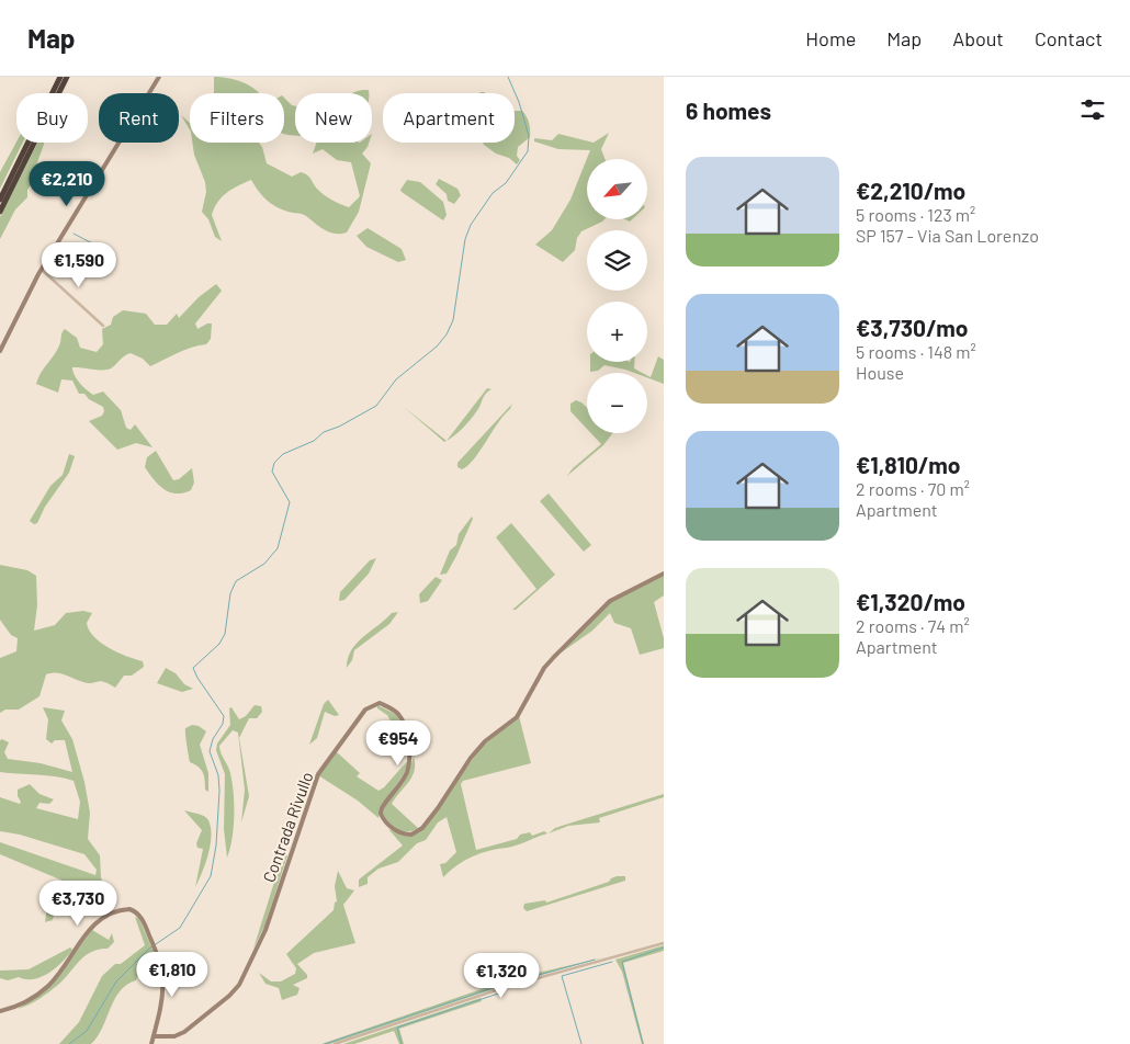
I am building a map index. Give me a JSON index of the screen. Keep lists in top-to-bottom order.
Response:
{
  "streets": {
    "street": ["Contrada Rivullo"]
  },
  "north": "bottom left",
  "page": {
    "header": "Map",
    "nav": [
      "Home",
      "Map",
      "About",
      "Contact"
    ],
    "heading": "6 homes",
    "chip": [
      "Buy",
      "Rent",
      "Filters",
      "New",
      "Apartment"
    ],
    "list": [
      {
        "name": "€2,210/mo",
        "note": "5 rooms · 123 m² · SP 157 - Via San Lorenzo"
      },
      {
        "name": "€3,730/mo",
        "note": "5 rooms · 148 m² · House"
      },
      {
        "name": "€1,810/mo",
        "note": "2 rooms · 70 m² · Apartment"
      },
      {
        "name": "€1,320/mo",
        "note": "2 rooms · 74 m² · Apartment"
      }
    ],
    "map_buttons": ["+", "−"],
    "price": [
      "€2,210",
      "€1,590",
      "€954",
      "€3,730",
      "€1,810",
      "€1,320"
    ]
  }
}
